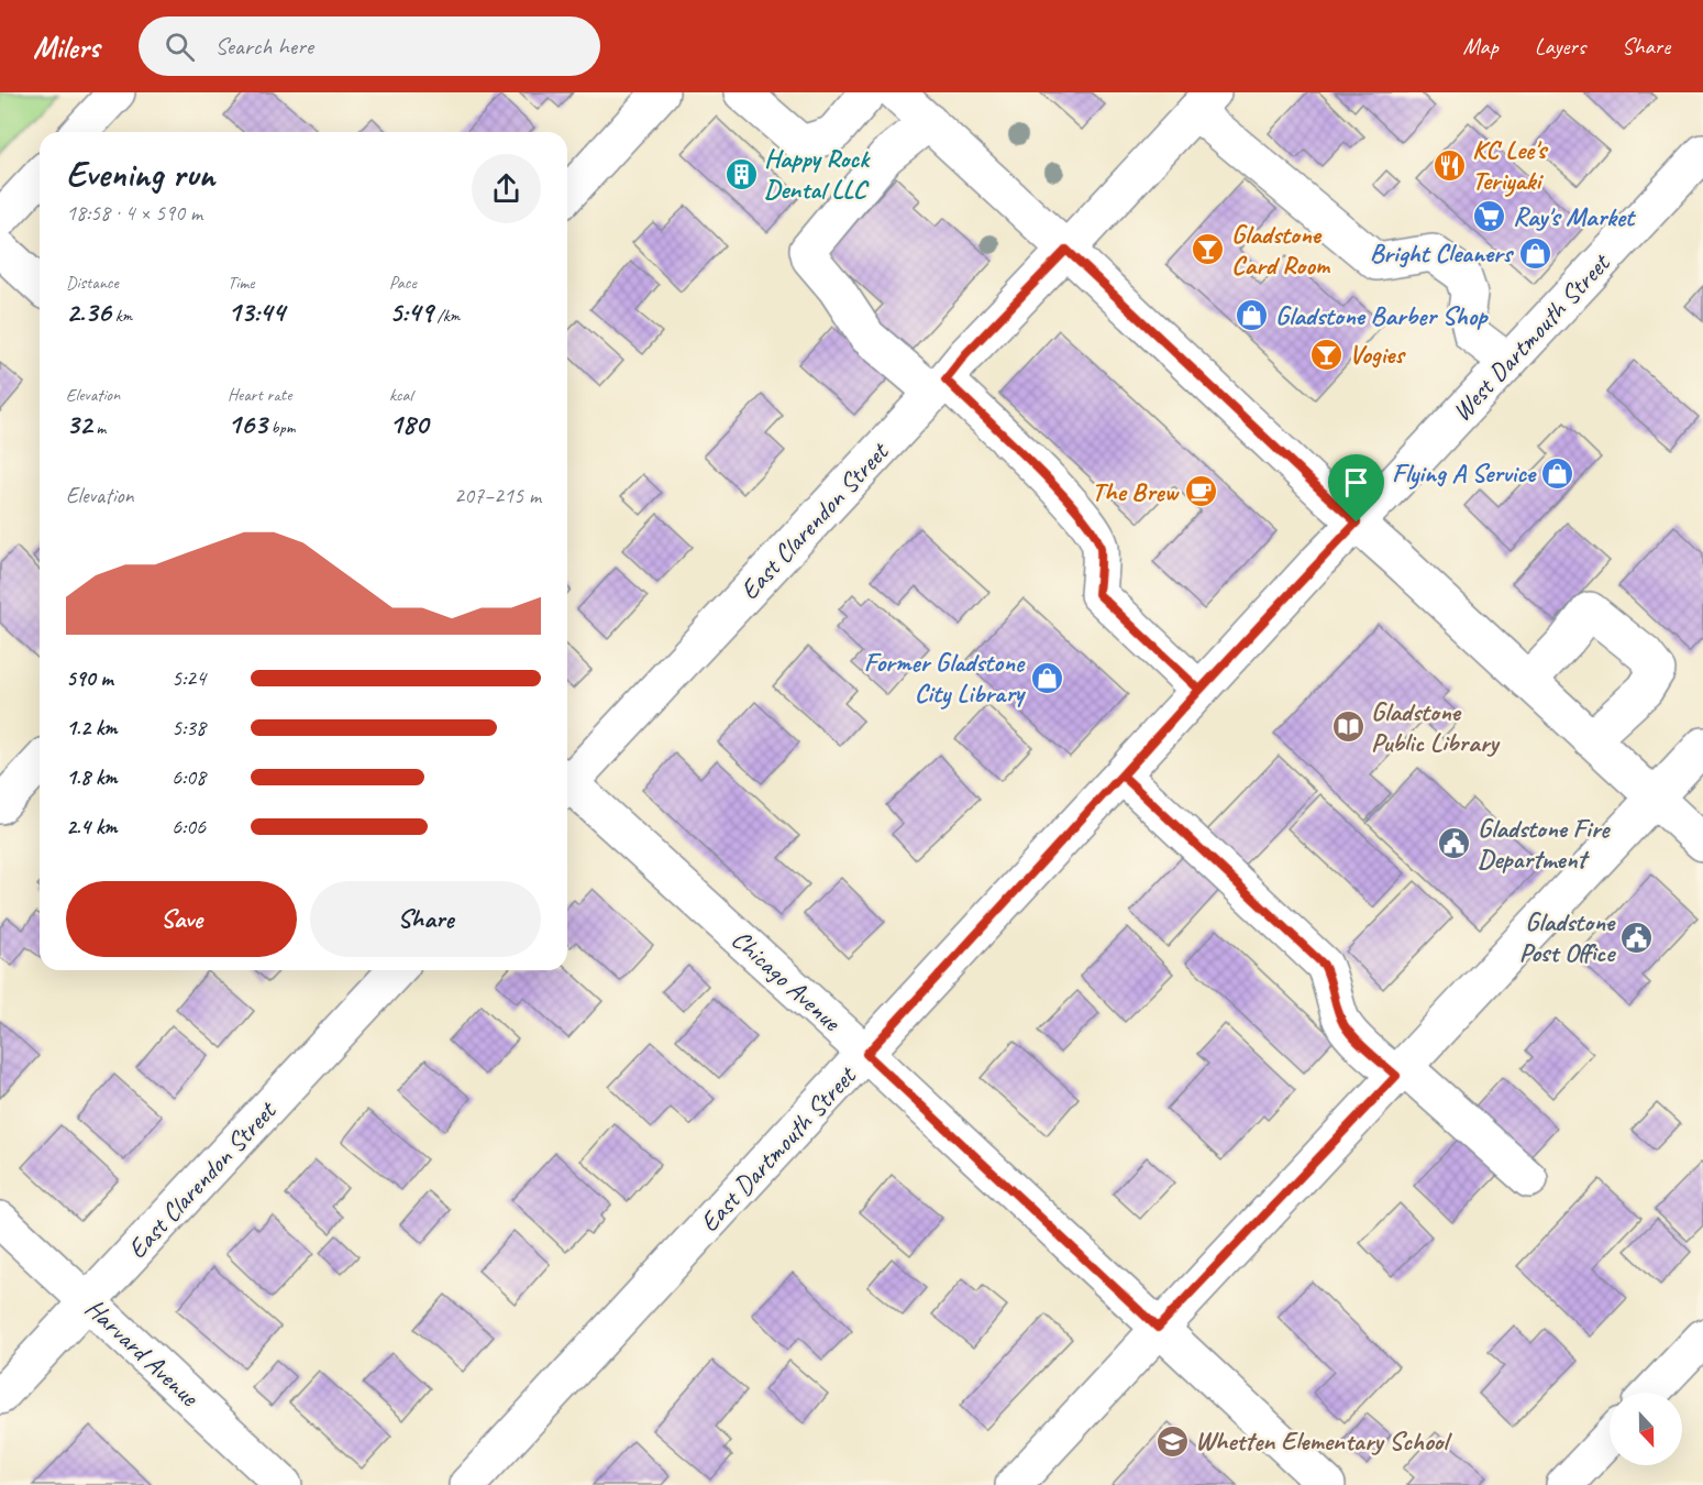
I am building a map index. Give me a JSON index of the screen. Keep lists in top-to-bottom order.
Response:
{
  "streets": {
    "street": [
      "West Dartmouth Street",
      "East Clarendon Street",
      "Chicago Avenue",
      "East Dartmouth Street",
      "Harvard Avenue"
    ]
  },
  "crossings": [
    ["West Dartmouth Street", "East Dartmouth Street"],
    ["East Clarendon Street", "Harvard Avenue"],
    ["Chicago Avenue", "East Dartmouth Street"]
  ],
  "places": {
    "restaurant": ["KC Lee's Teriyaki"],
    "building": ["Happy Rock Dental LLC"],
    "supermarket": ["Ray's Market"],
    "bar": ["Gladstone Card Room", "Vogies"],
    "shop": [
      "Bright Cleaners",
      "Gladstone Barber Shop",
      "Flying A Service",
      "Former Gladstone City Library"
    ],
    "cafe": ["The Brew"],
    "library": ["Gladstone Public Library"],
    "public building": ["Gladstone Fire Department", "Gladstone Post Office"],
    "school or university": ["Whetten Elementary School"]
  },
  "north": "bottom",
  "page": {
    "header": "Milers",
    "search": "Search here",
    "nav": ["Map", "Layers", "Share"],
    "heading": ["Evening run", "18:58 · 4 × 590 m"],
    "stats": [
      ["Distance", "2.36 km"],
      ["Time", "13:44"],
      ["Pace", "5:49 /km"],
      ["Elevation", "32 m"],
      ["Heart rate", "163 bpm"],
      ["kcal", "180"]
    ],
    "chart": ["Elevation", "207–215 m"],
    "list": [
      {
        "name": "590 m",
        "note": "5:24"
      },
      {
        "name": "1.2 km",
        "note": "5:38"
      },
      {
        "name": "1.8 km",
        "note": "6:08"
      },
      {
        "name": "2.4 km",
        "note": "6:06"
      }
    ],
    "buttons": ["Save", "Share"]
  }
}
